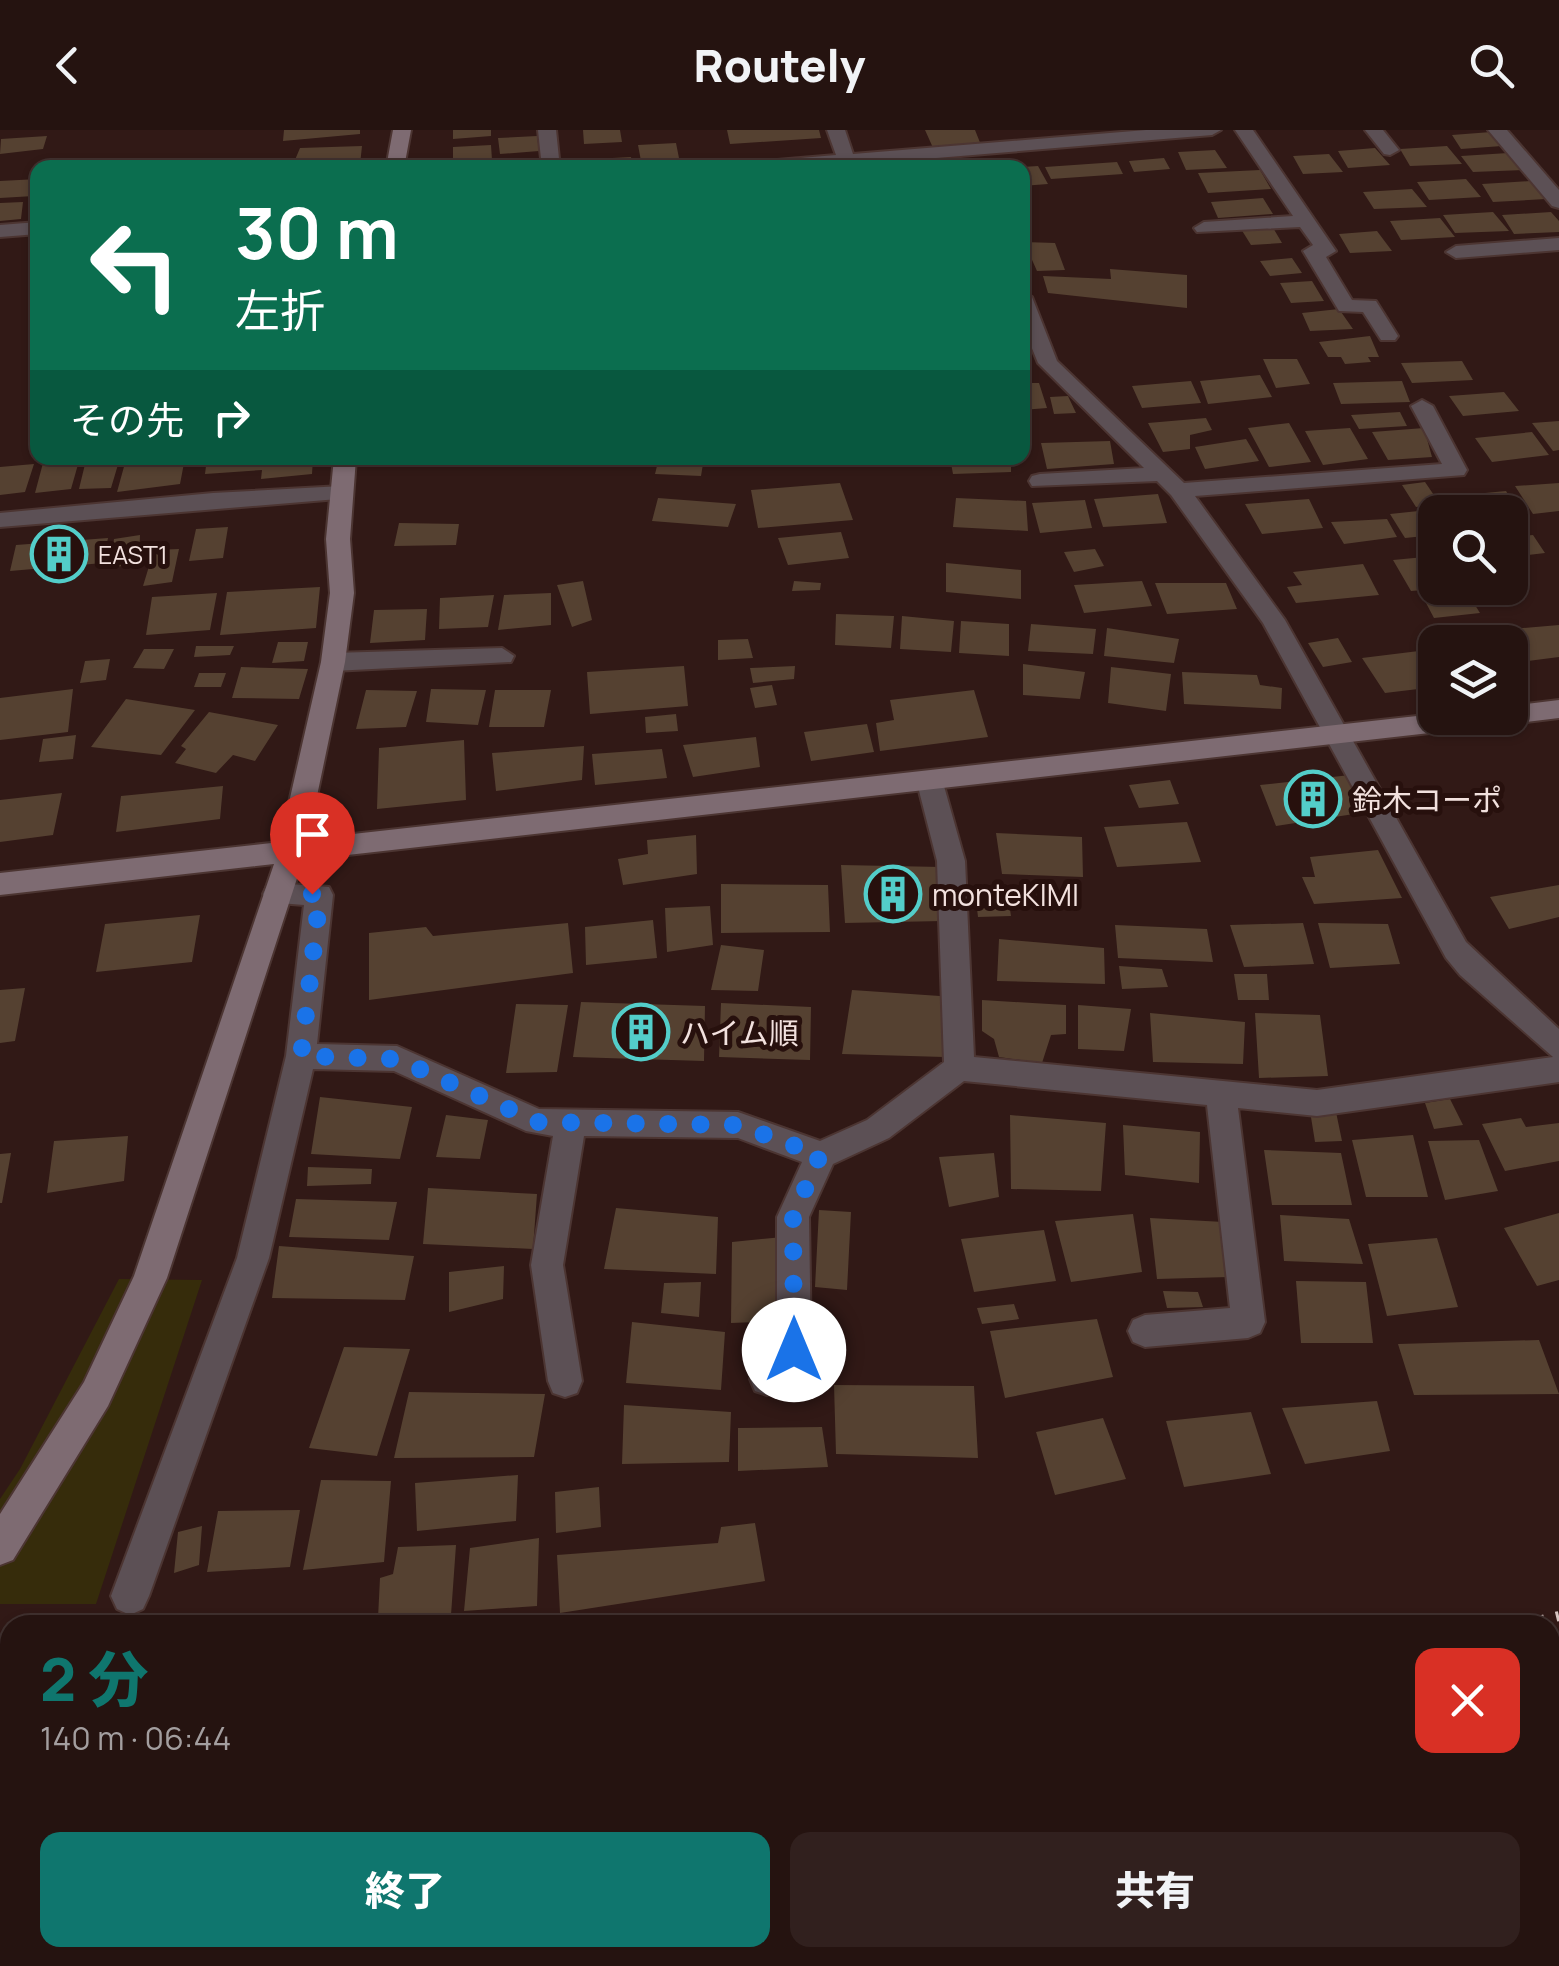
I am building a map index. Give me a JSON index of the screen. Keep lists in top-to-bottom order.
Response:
{
  "places": {
    "building": [
      "EAST1",
      "鈴木コーポ",
      "monteKIMI",
      "ハイム順"
    ]
  },
  "page": {
    "header": "Routely",
    "turn": ["30 m", "左折"],
    "then": "その先",
    "heading": ["2 分", "140 m · 06:44"],
    "buttons": ["終了", "共有"]
  }
}
